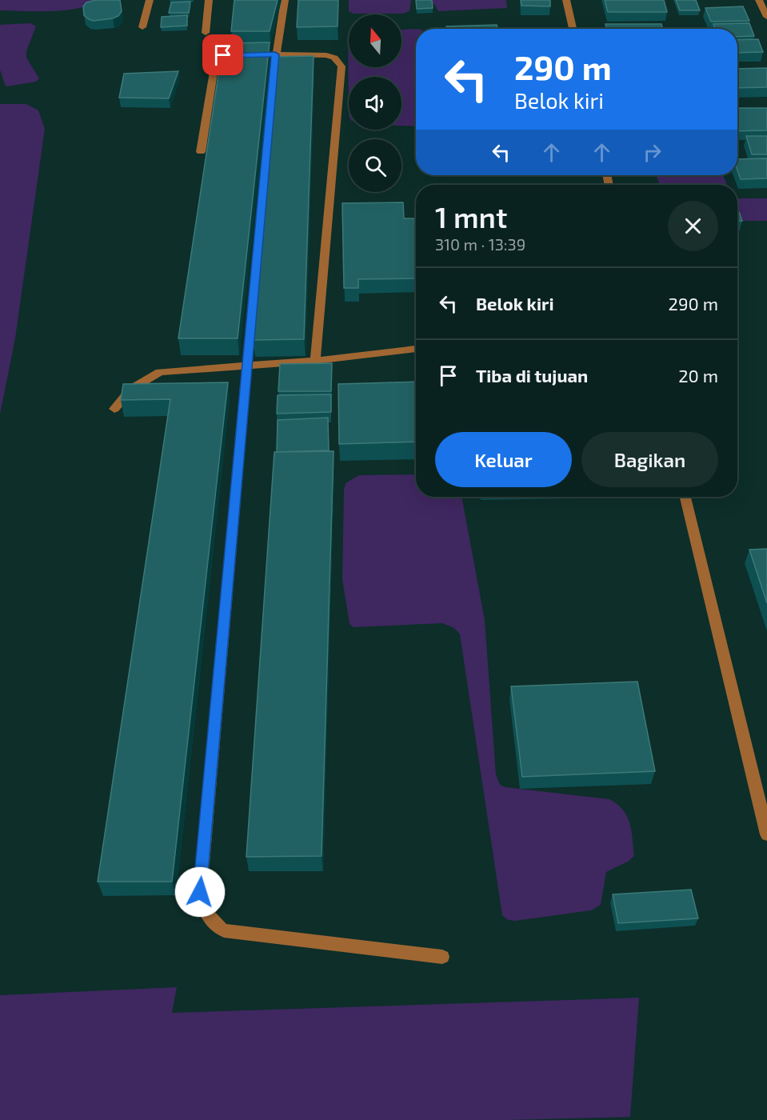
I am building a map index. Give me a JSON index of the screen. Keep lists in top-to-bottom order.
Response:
{
  "north": "top",
  "page": {
    "turn": ["290 m", "Belok kiri"],
    "heading": ["1 mnt", "310 m · 13:39"],
    "list": [
      {
        "name": "Belok kiri",
        "value": "290 m"
      },
      {
        "name": "Tiba di tujuan",
        "value": "20 m"
      }
    ],
    "buttons": ["Keluar", "Bagikan"]
  }
}
